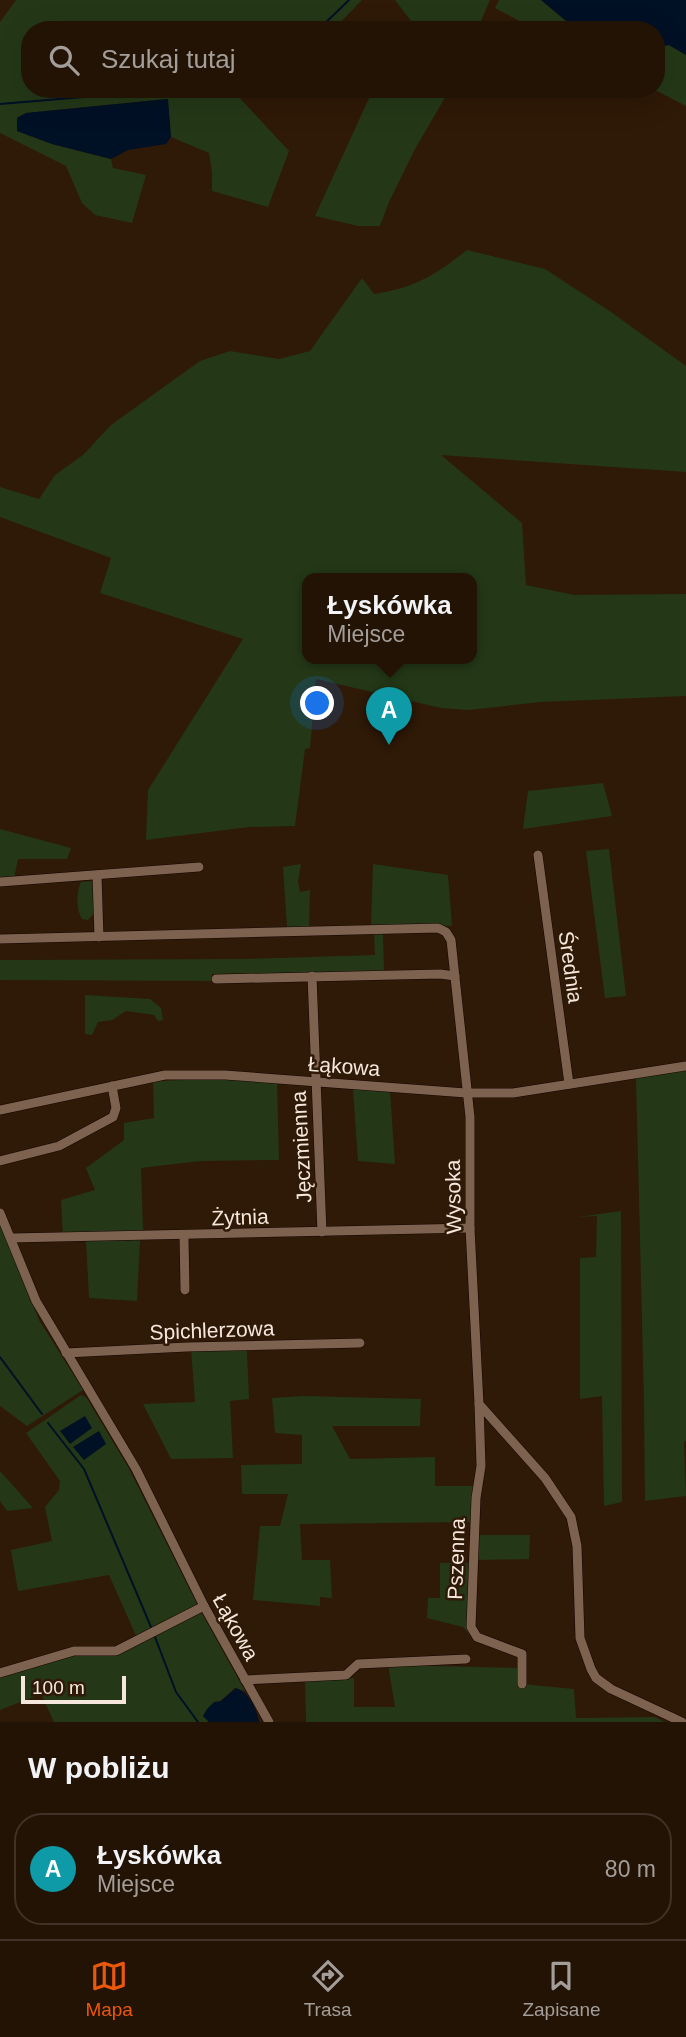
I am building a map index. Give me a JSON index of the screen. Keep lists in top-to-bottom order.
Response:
{
  "streets": {
    "street": [
      "Średnia",
      "Łąkowa",
      "Jęczmienna",
      "Wysoka",
      "Żytnia",
      "Spichlerzowa",
      "Pszenna"
    ]
  },
  "crossings": [
    ["Średnia", "Łąkowa"],
    ["Łąkowa", "Jęczmienna"],
    ["Łąkowa", "Wysoka"],
    ["Łąkowa", "Żytnia"],
    ["Łąkowa", "Spichlerzowa"],
    ["Jęczmienna", "Żytnia"],
    ["Wysoka", "Żytnia"],
    ["Wysoka", "Pszenna"]
  ],
  "scale_bar": "100 m",
  "page": {
    "search": "Szukaj tutaj",
    "popup": ["Łyskówka", "Miejsce"],
    "pins": "A",
    "scale": "100 m",
    "heading": "W pobliżu",
    "list": [
      {
        "mark": "A",
        "name": "Łyskówka",
        "note": "Miejsce",
        "value": "80 m"
      }
    ],
    "nav": ["Mapa", "Trasa", "Zapisane"]
  }
}
